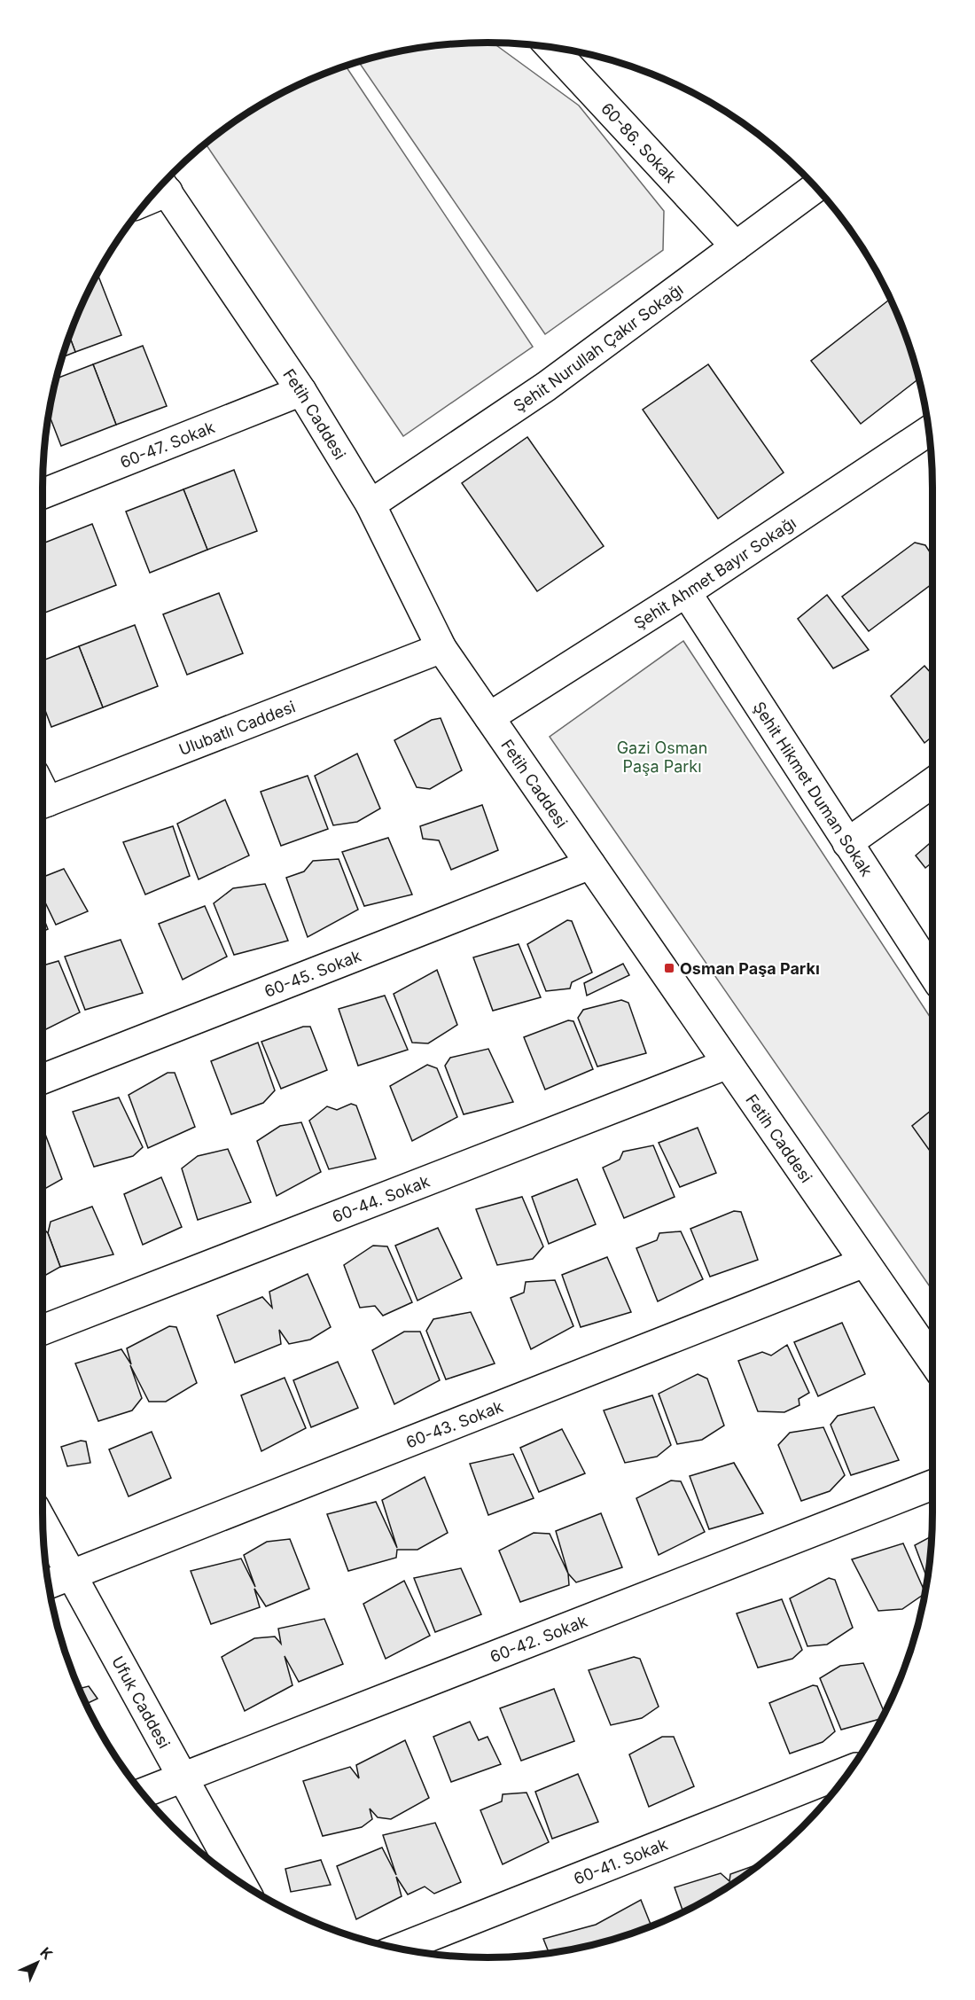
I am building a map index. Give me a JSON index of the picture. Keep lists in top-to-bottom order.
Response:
{
  "streets": {
    "street": [
      "60-86. Sokak",
      "Şehit Nurullah Çakır Sokağı",
      "Fetih Caddesi",
      "60-47. Sokak",
      "Şehit Ahmet Bayır Sokağı",
      "Ulubatlı Caddesi",
      "Şehit Hikmet Duman Sokak",
      "60-45. Sokak",
      "60-44. Sokak",
      "60-43. Sokak",
      "60-42. Sokak",
      "Ufuk Caddesi",
      "60-41. Sokak"
    ]
  },
  "crossings": [
    ["60-86. Sokak", "Şehit Nurullah Çakır Sokağı"],
    ["Şehit Nurullah Çakır Sokağı", "Fetih Caddesi"],
    ["Fetih Caddesi", "60-47. Sokak"],
    ["Fetih Caddesi", "Şehit Ahmet Bayır Sokağı"],
    ["Fetih Caddesi", "Ulubatlı Caddesi"],
    ["Fetih Caddesi", "60-45. Sokak"],
    ["Fetih Caddesi", "60-44. Sokak"],
    ["Fetih Caddesi", "60-43. Sokak"],
    ["Şehit Ahmet Bayır Sokağı", "Şehit Hikmet Duman Sokak"],
    ["60-43. Sokak", "Ufuk Caddesi"],
    ["60-42. Sokak", "Ufuk Caddesi"]
  ],
  "parks": ["Gazi Osman Paşa Parkı"],
  "places": {
    "transit": ["Osman Paşa Parkı"]
  },
  "north": "top right"
}
